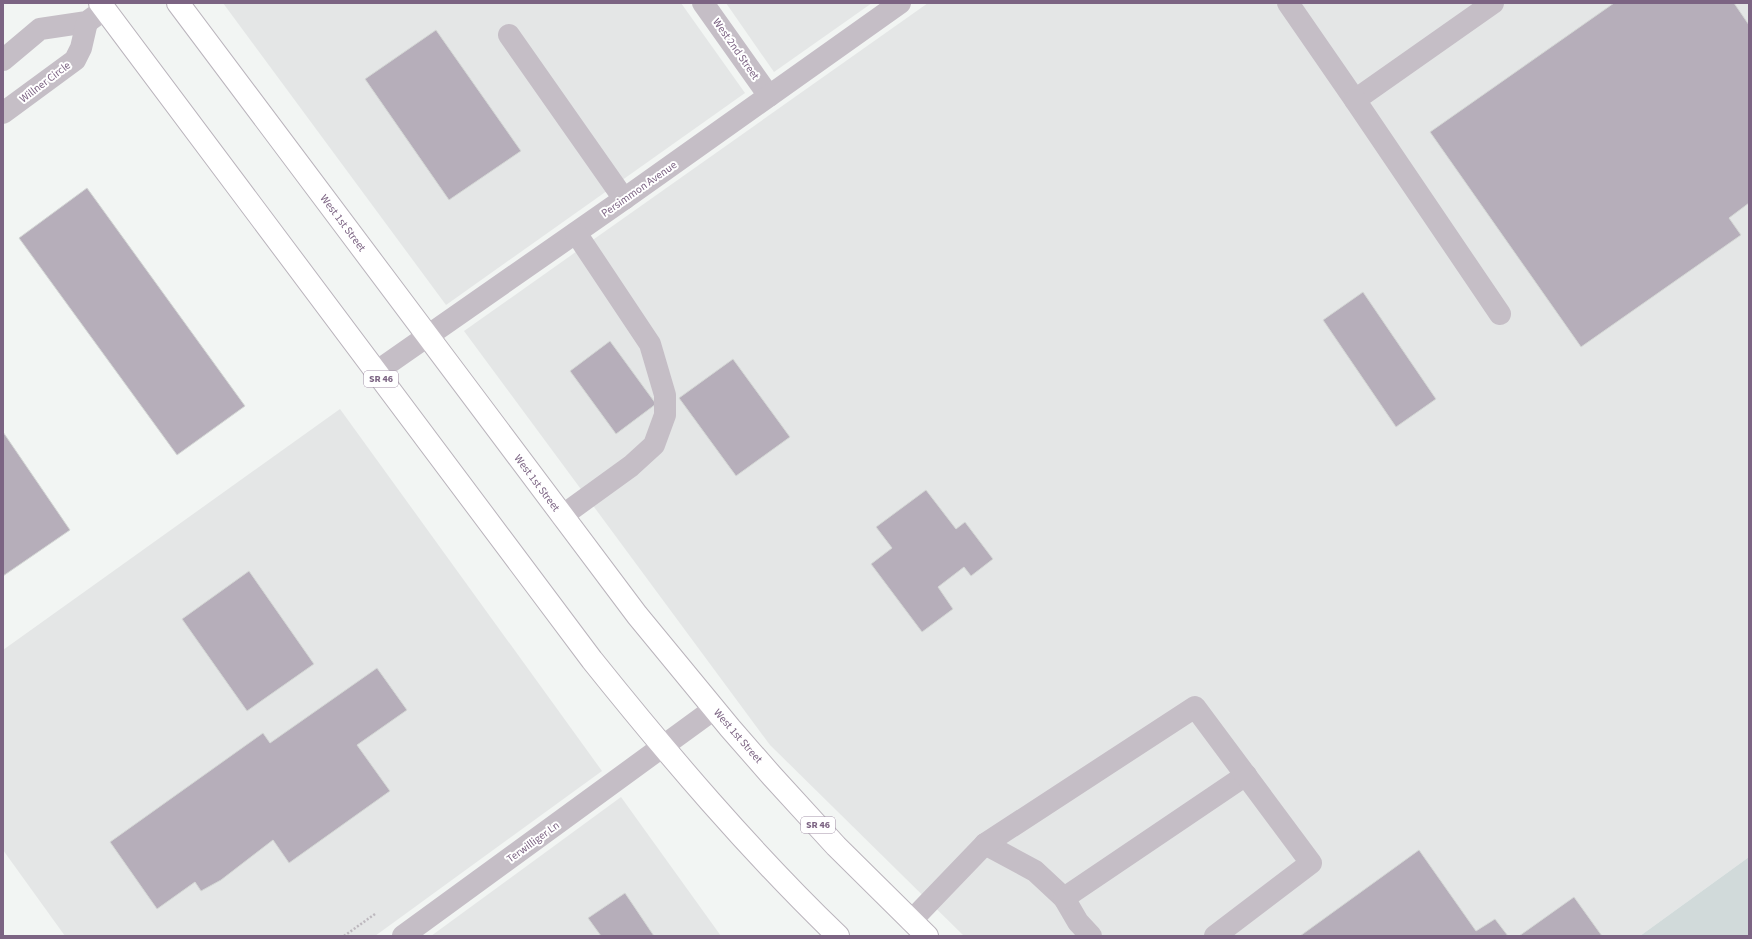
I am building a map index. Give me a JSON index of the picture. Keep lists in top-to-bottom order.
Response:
{
  "streets": {
    "main road": ["West 1st Street", "SR 46"],
    "street": [
      "West 2nd Street",
      "Willner Circle",
      "Persimmon Avenue",
      "Terwilliger Ln"
    ]
  },
  "crossings": [
    ["West 2nd Street", "Persimmon Avenue"],
    ["Persimmon Avenue", "West 1st Street"],
    ["Persimmon Avenue", "SR 46"],
    ["West 1st Street", "Terwilliger Ln"],
    ["SR 46", "Terwilliger Ln"]
  ]
}
